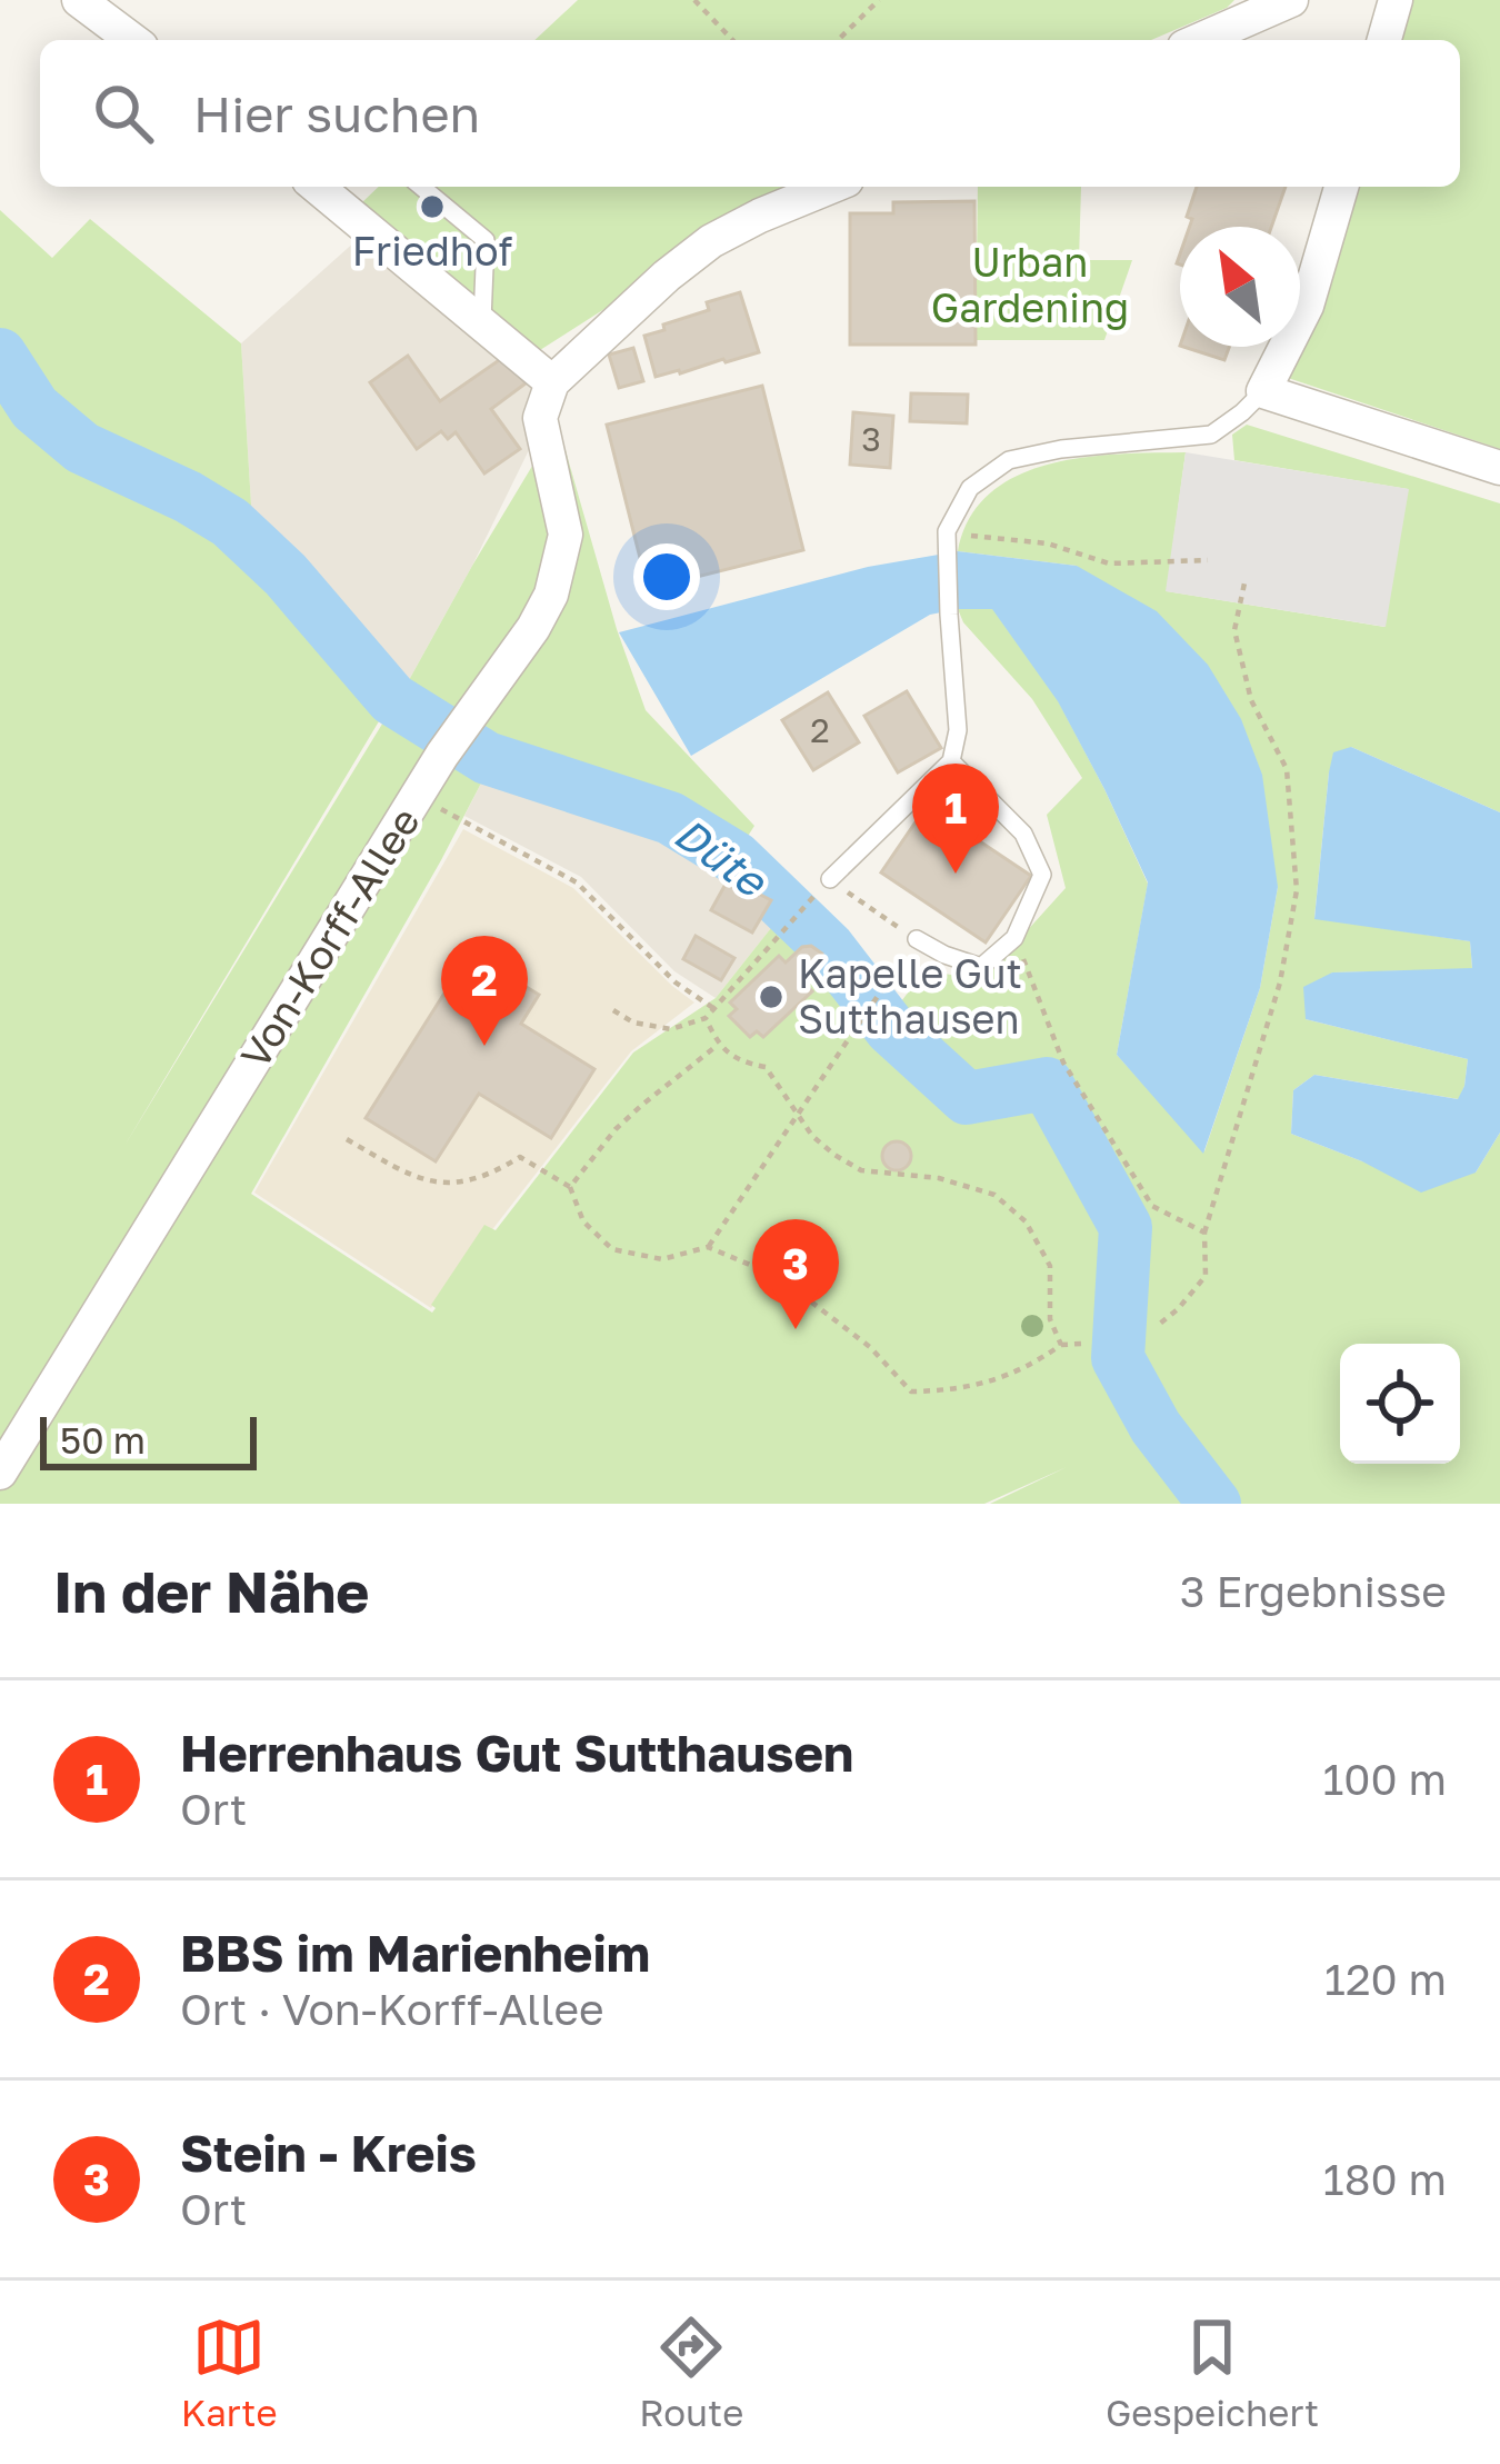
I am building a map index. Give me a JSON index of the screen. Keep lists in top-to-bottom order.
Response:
{
  "streets": {
    "street": ["Von-Korff-Allee"]
  },
  "water": ["Düte"],
  "parks": ["Urban Gardening"],
  "places": ["Friedhof", "Kapelle Gut Sutthausen"],
  "house_numbers": ["3", "2"],
  "scale_bar": "50 m",
  "north": "top left",
  "page": {
    "search": "Hier suchen",
    "pins": ["1", "2", "3"],
    "scale": "50 m",
    "heading": ["In der Nähe", "3 Ergebnisse"],
    "list": [
      {
        "mark": "1",
        "name": "Herrenhaus Gut Sutthausen",
        "note": "Ort",
        "value": "100 m"
      },
      {
        "mark": "2",
        "name": "BBS im Marienheim",
        "note": "Ort · Von-Korff-Allee",
        "value": "120 m"
      },
      {
        "mark": "3",
        "name": "Stein - Kreis",
        "note": "Ort",
        "value": "180 m"
      }
    ],
    "nav": ["Karte", "Route", "Gespeichert"]
  }
}
